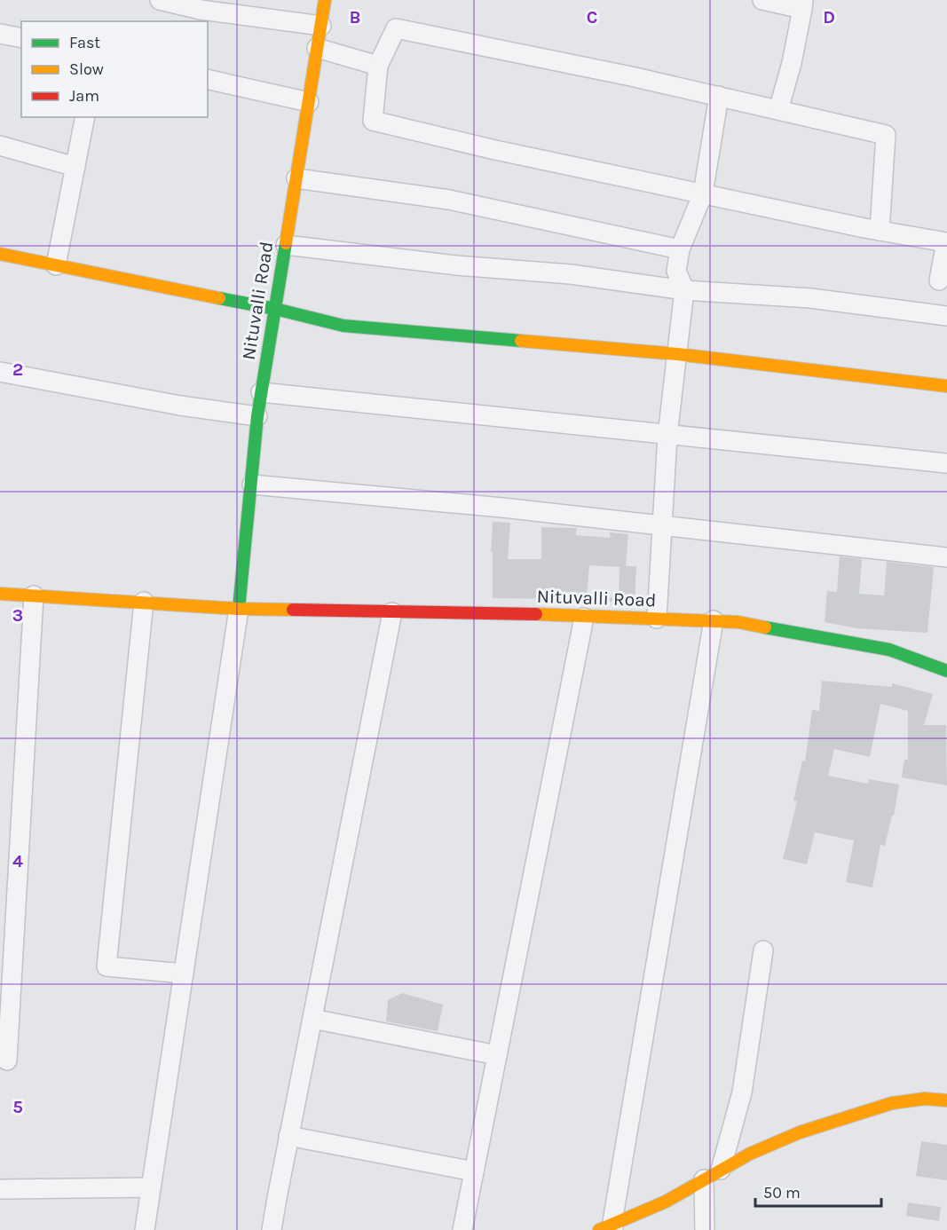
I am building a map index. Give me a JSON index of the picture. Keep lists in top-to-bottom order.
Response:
{
  "streets": {
    "street": ["Nituvalli Road"]
  },
  "legend": ["Fast", "Slow", "Jam"],
  "scale_bar": "50 m",
  "grid": {
    "columns": ["B", "C", "D"],
    "rows": [
      "2",
      "3",
      "4",
      "5"
    ]
  }
}
